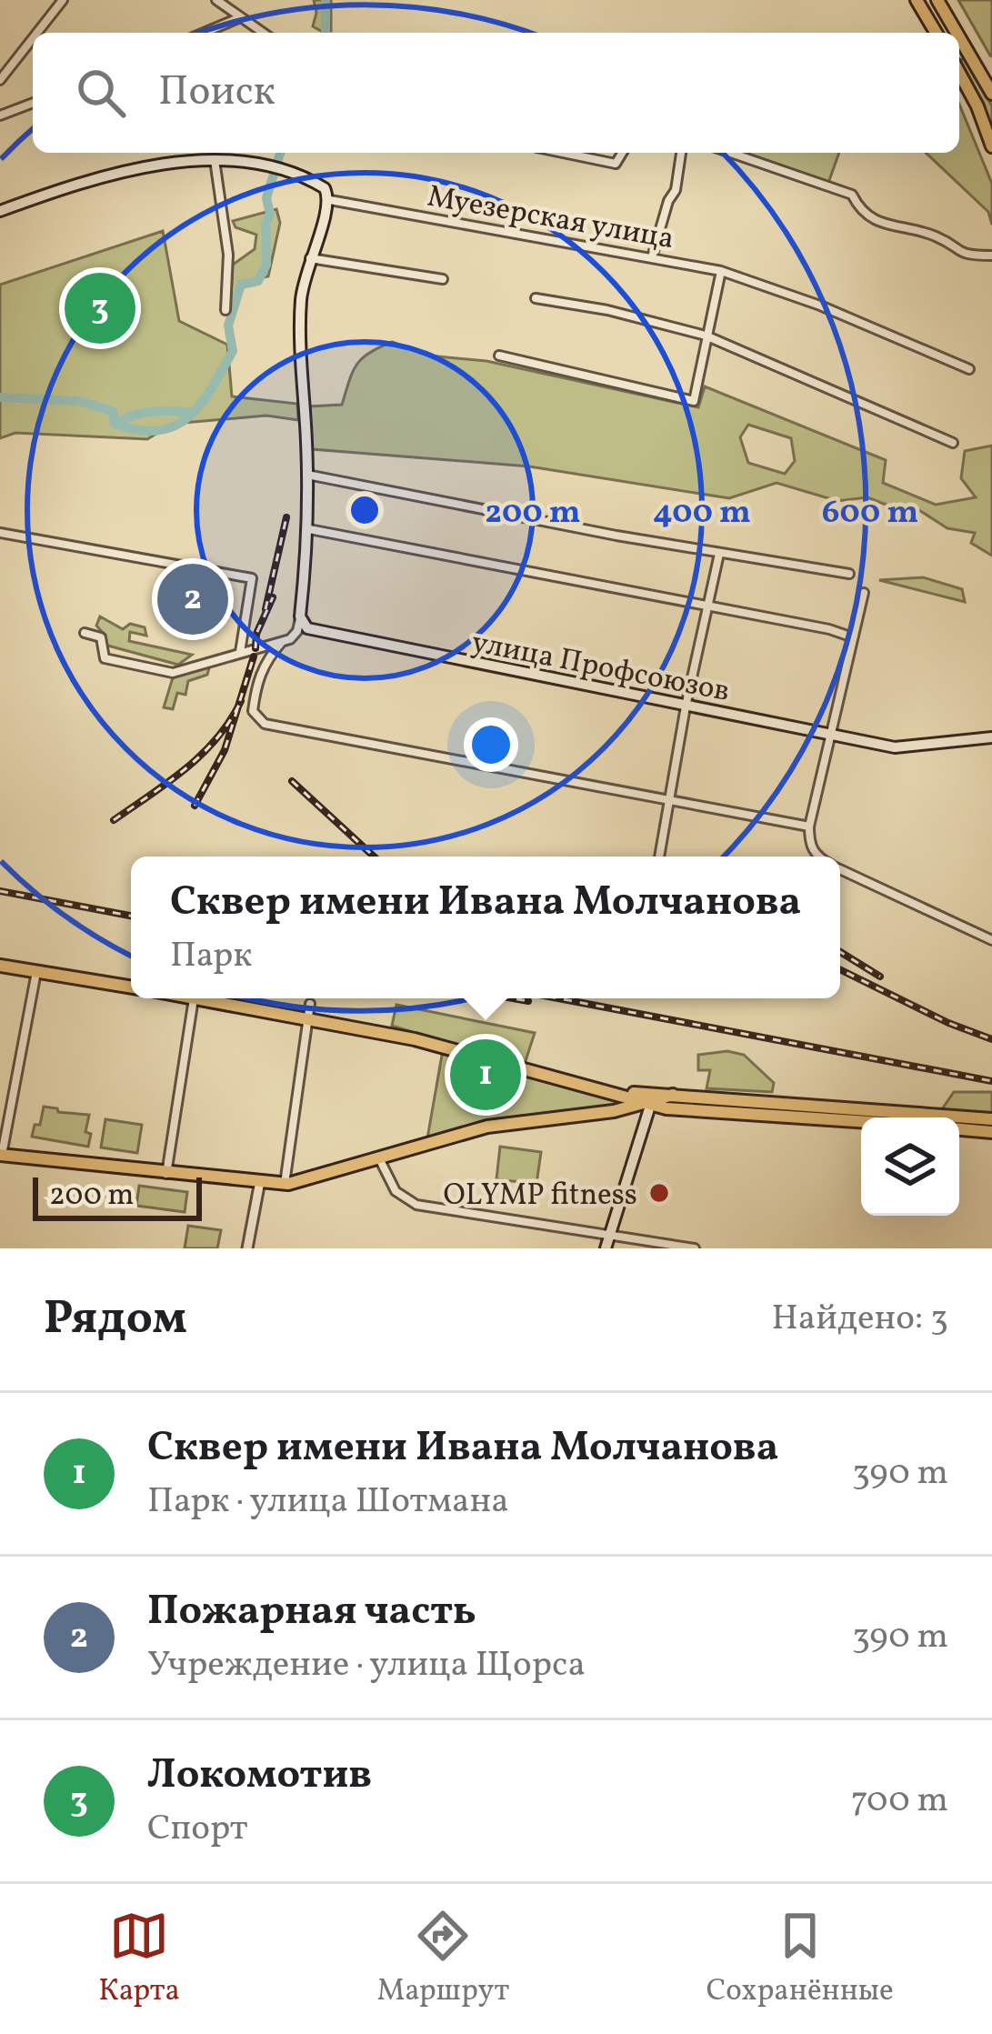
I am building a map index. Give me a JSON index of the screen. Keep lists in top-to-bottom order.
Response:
{
  "streets": {
    "main road": ["Муезерская улица", "улица Профсоюзов"]
  },
  "places": ["OLYMP fitness"],
  "scale_bar": "200 m",
  "page": {
    "search": "Поиск",
    "pins": ["3", "2", "1"],
    "popup": ["Сквер имени Ивана Молчанова", "Парк"],
    "scale": "200 m",
    "heading": ["Рядом", "Найдено: 3"],
    "list": [
      {
        "mark": "1",
        "name": "Сквер имени Ивана Молчанова",
        "note": "Парк · улица Шотмана",
        "value": "390 m"
      },
      {
        "mark": "2",
        "name": "Пожарная часть",
        "note": "Учреждение · улица Щорса",
        "value": "390 m"
      },
      {
        "mark": "3",
        "name": "Локомотив",
        "note": "Спорт",
        "value": "700 m"
      }
    ],
    "nav": ["Карта", "Маршрут", "Сохранённые"]
  },
  "rings": ["200 m", "400 m", "600 m"]
}
